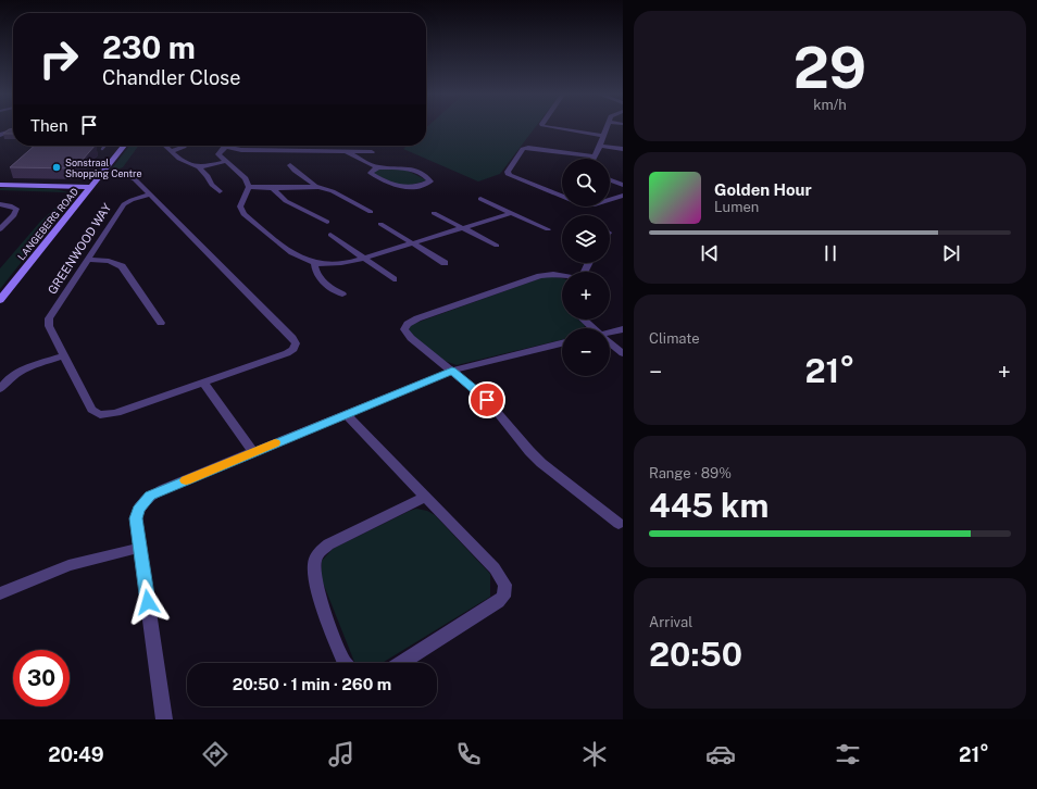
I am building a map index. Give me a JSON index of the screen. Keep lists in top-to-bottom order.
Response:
{
  "streets": {
    "main road": ["LANGEBERG ROAD"],
    "street": ["GREENWOOD WAY"]
  },
  "places": ["Sonstraal Shopping Centre"],
  "page": {
    "tile": [
      ["29", "km/h"],
      "Climate",
      ["Range · 89%", "445 km"],
      ["Arrival", "20:50"]
    ],
    "turn": ["230 m", "Chandler Close"],
    "then": "Then",
    "map_buttons": ["+", "−"],
    "song": ["Golden Hour", "Lumen"],
    "heat": ["−", "21°", "+"],
    "limit": "30",
    "trip": "20:50 · 1 min · 260 m",
    "tabs": ["20:49", "21°"]
  }
}
